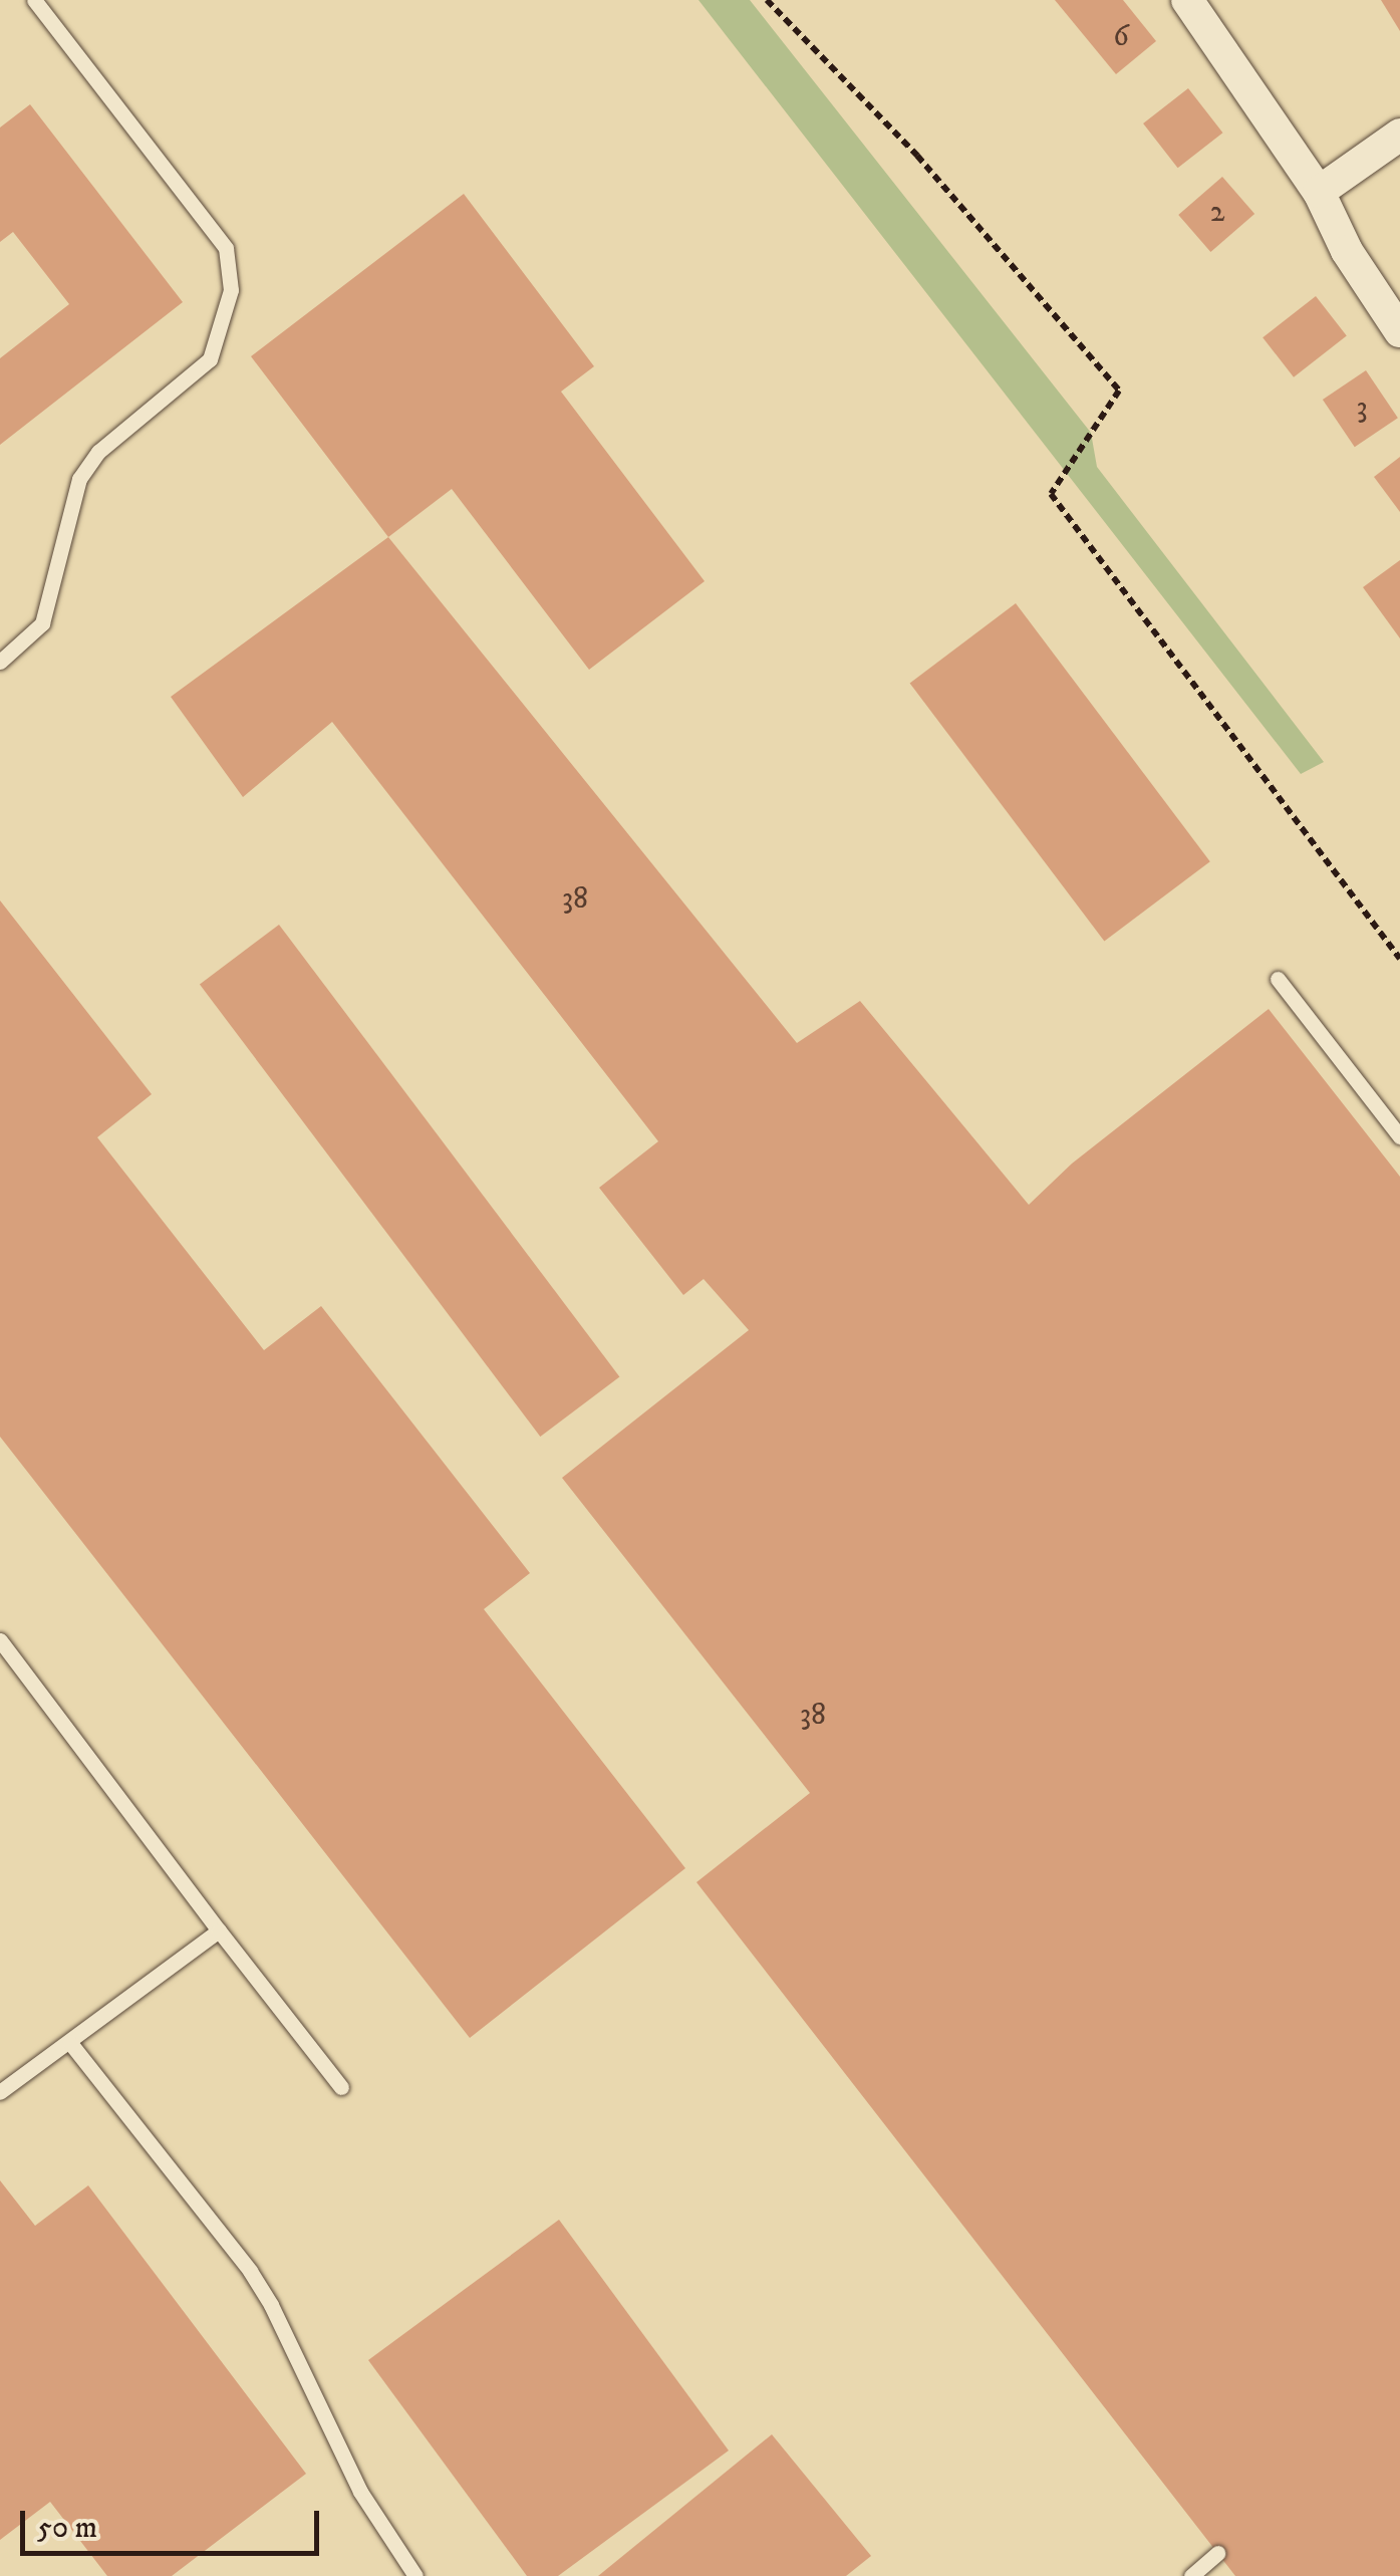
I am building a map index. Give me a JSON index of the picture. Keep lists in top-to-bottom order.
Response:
{
  "house_numbers": [
    "6",
    "2",
    "3",
    "38",
    "38"
  ],
  "scale_bar": "50 m"
}
